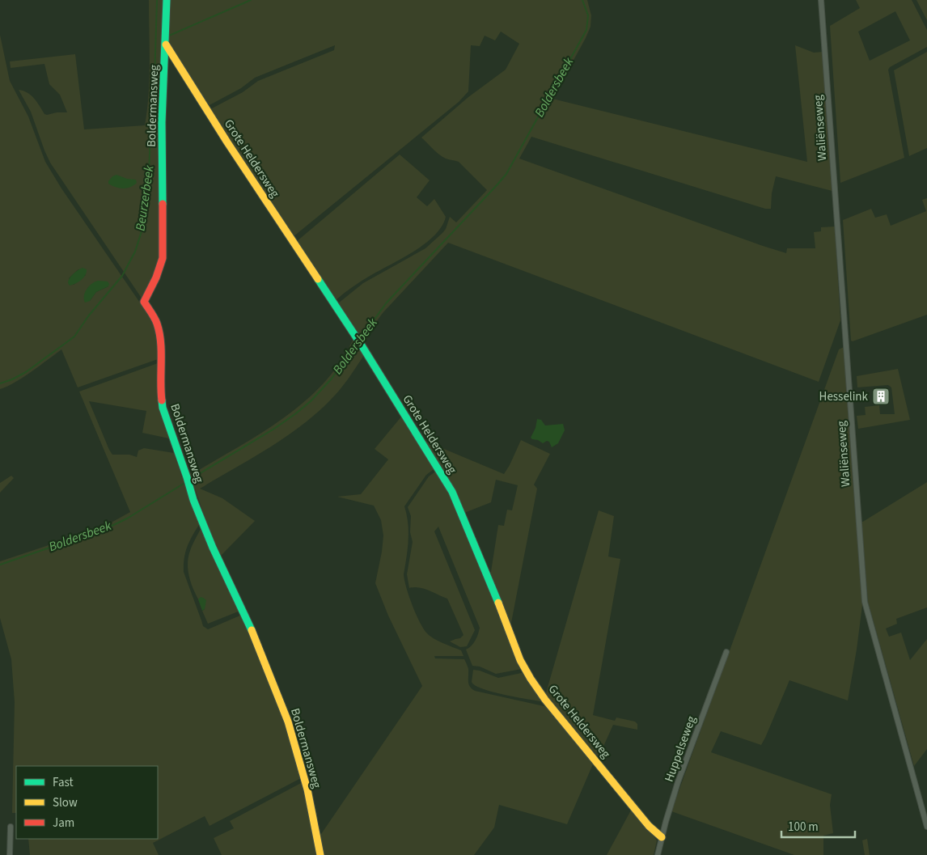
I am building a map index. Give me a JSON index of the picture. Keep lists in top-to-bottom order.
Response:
{
  "streets": {
    "street": [
      "Boldermansweg",
      "Waliënseweg",
      "Grote Heldersweg",
      "Huppelseweg"
    ]
  },
  "crossings": [
    ["Boldermansweg", "Grote Heldersweg"],
    ["Grote Heldersweg", "Huppelseweg"]
  ],
  "water": ["Boldersbeek", "Beurzerbeek"],
  "places": {
    "building": ["Hesselink"]
  },
  "legend": ["Fast", "Slow", "Jam"],
  "scale_bar": "100 m"
}
